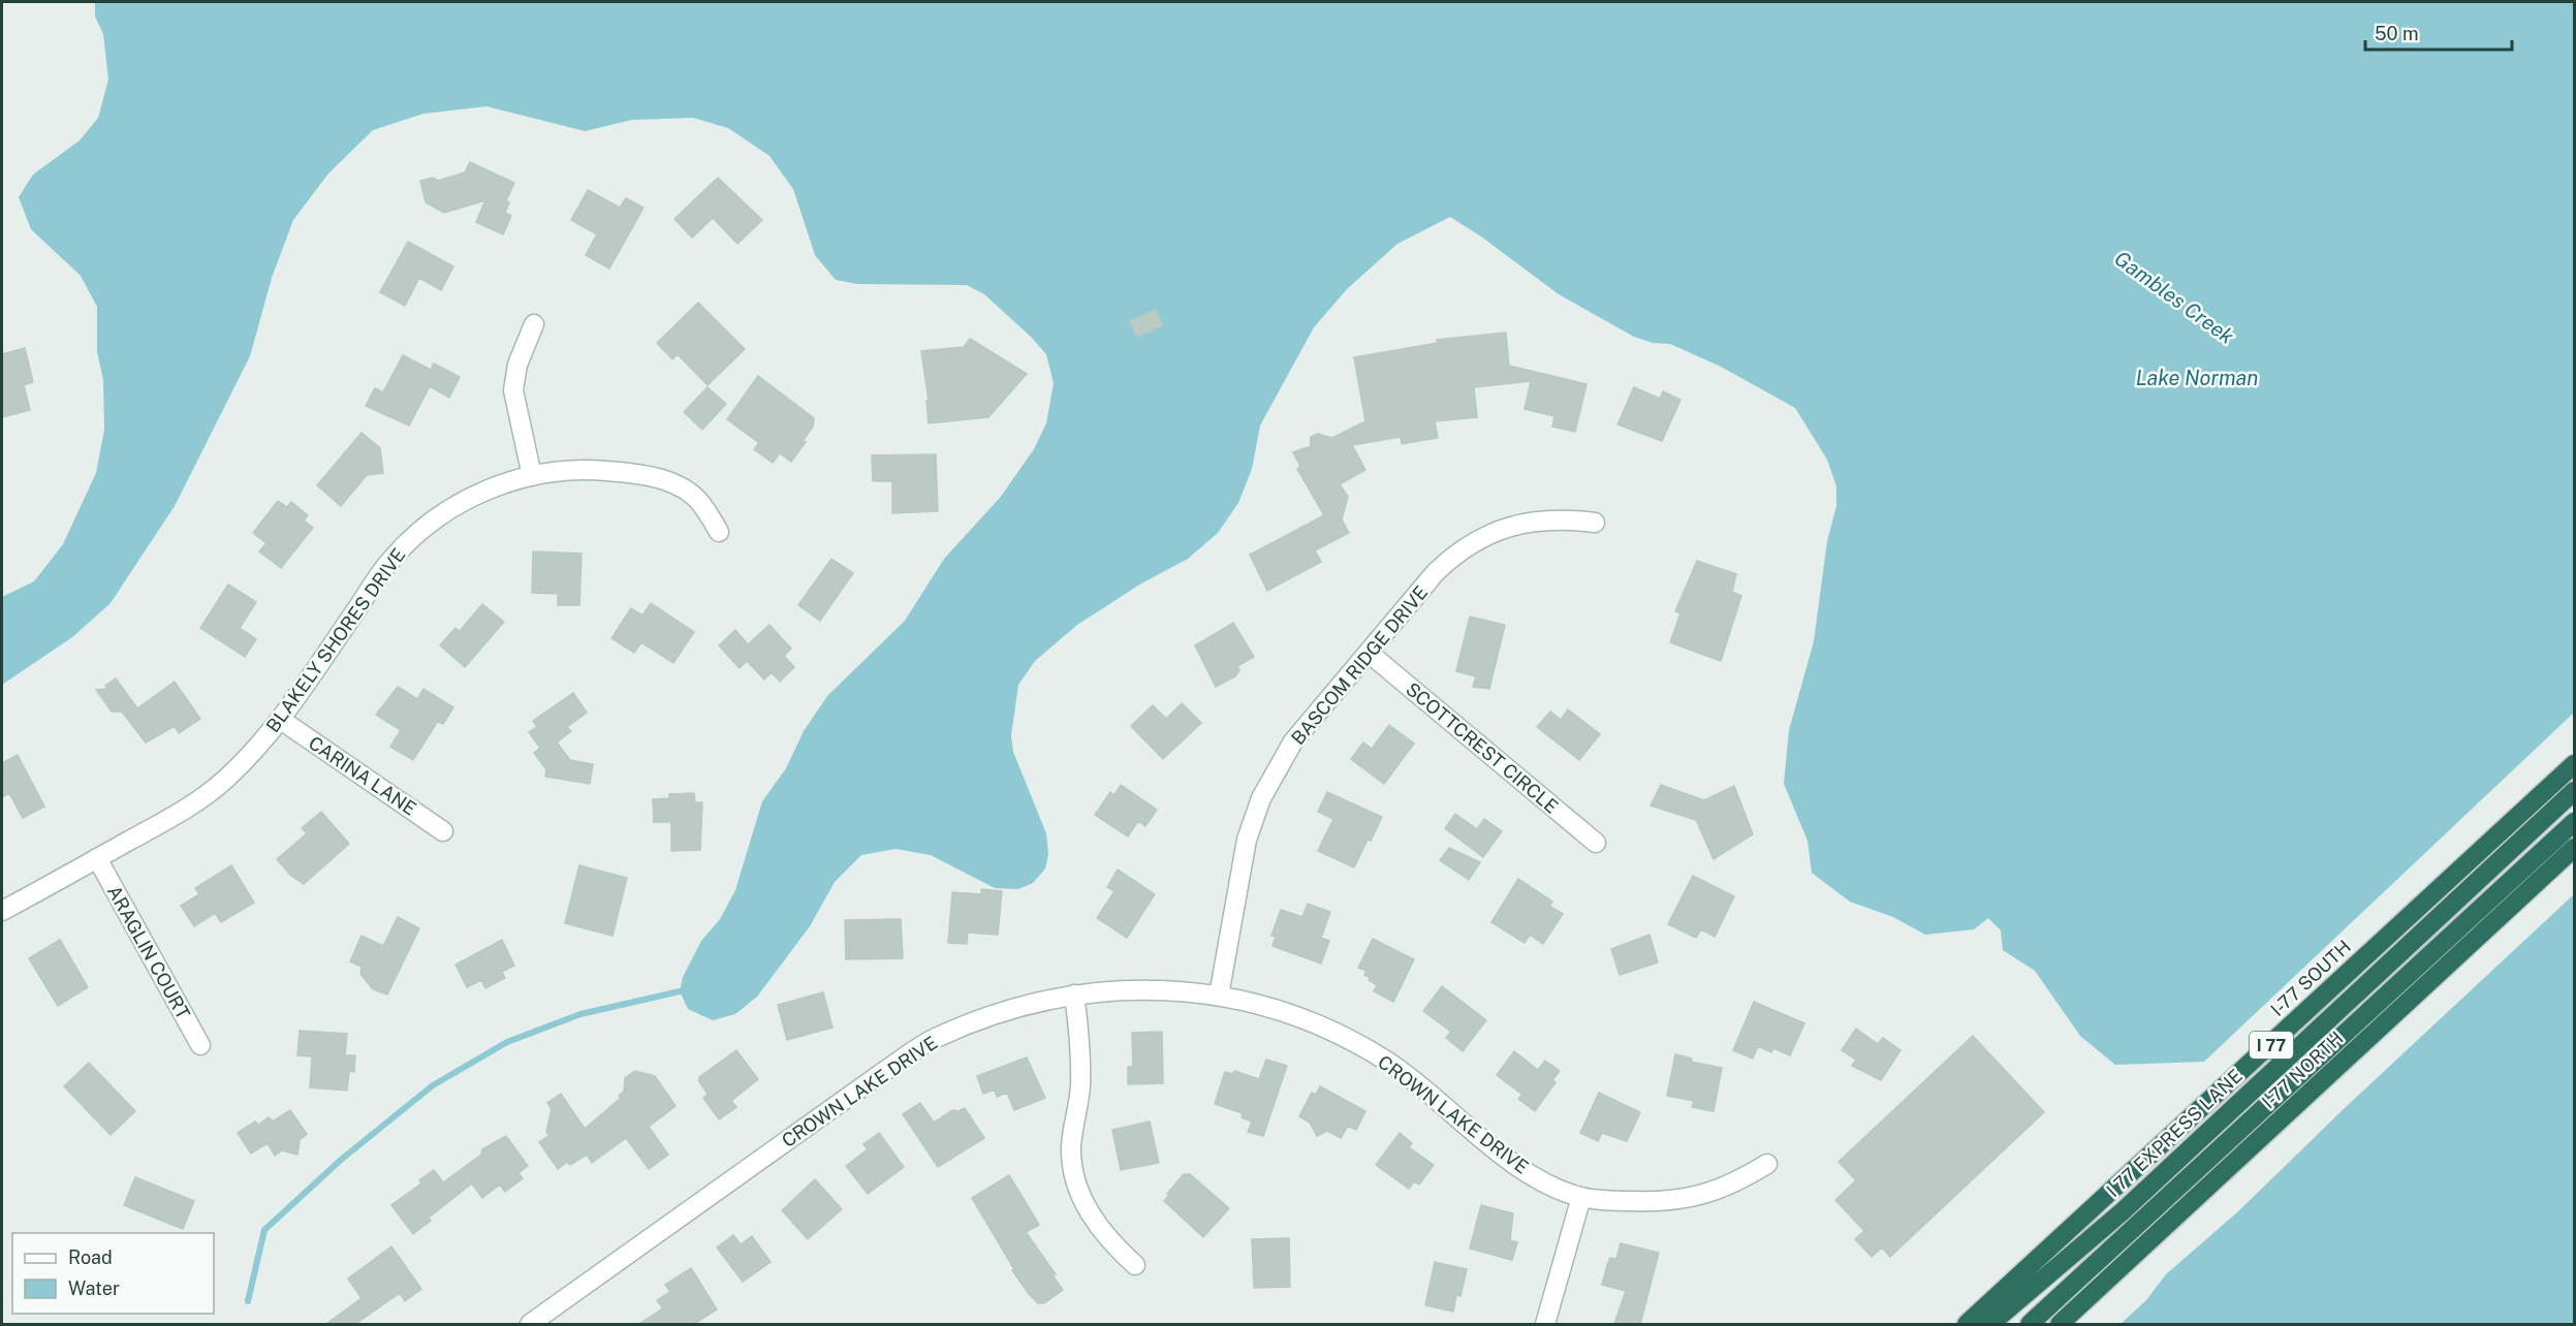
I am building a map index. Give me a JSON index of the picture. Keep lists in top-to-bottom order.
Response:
{
  "streets": {
    "highway": [
      "I-77 SOUTH",
      "I 77",
      "I-77 NORTH",
      "I 77 EXPRESS LANE"
    ],
    "street": [
      "BLAKELY SHORES DRIVE",
      "BASCOM RIDGE DRIVE",
      "SCOTTCREST CIRCLE",
      "CARINA LANE",
      "ARAGLIN COURT",
      "CROWN LAKE DRIVE"
    ]
  },
  "crossings": [
    ["BLAKELY SHORES DRIVE", "CARINA LANE"],
    ["BLAKELY SHORES DRIVE", "ARAGLIN COURT"],
    ["BASCOM RIDGE DRIVE", "SCOTTCREST CIRCLE"],
    ["BASCOM RIDGE DRIVE", "CROWN LAKE DRIVE"]
  ],
  "water": ["Gambles Creek", "Lake Norman"],
  "legend": ["Road", "Water"],
  "scale_bar": "50 m"
}
